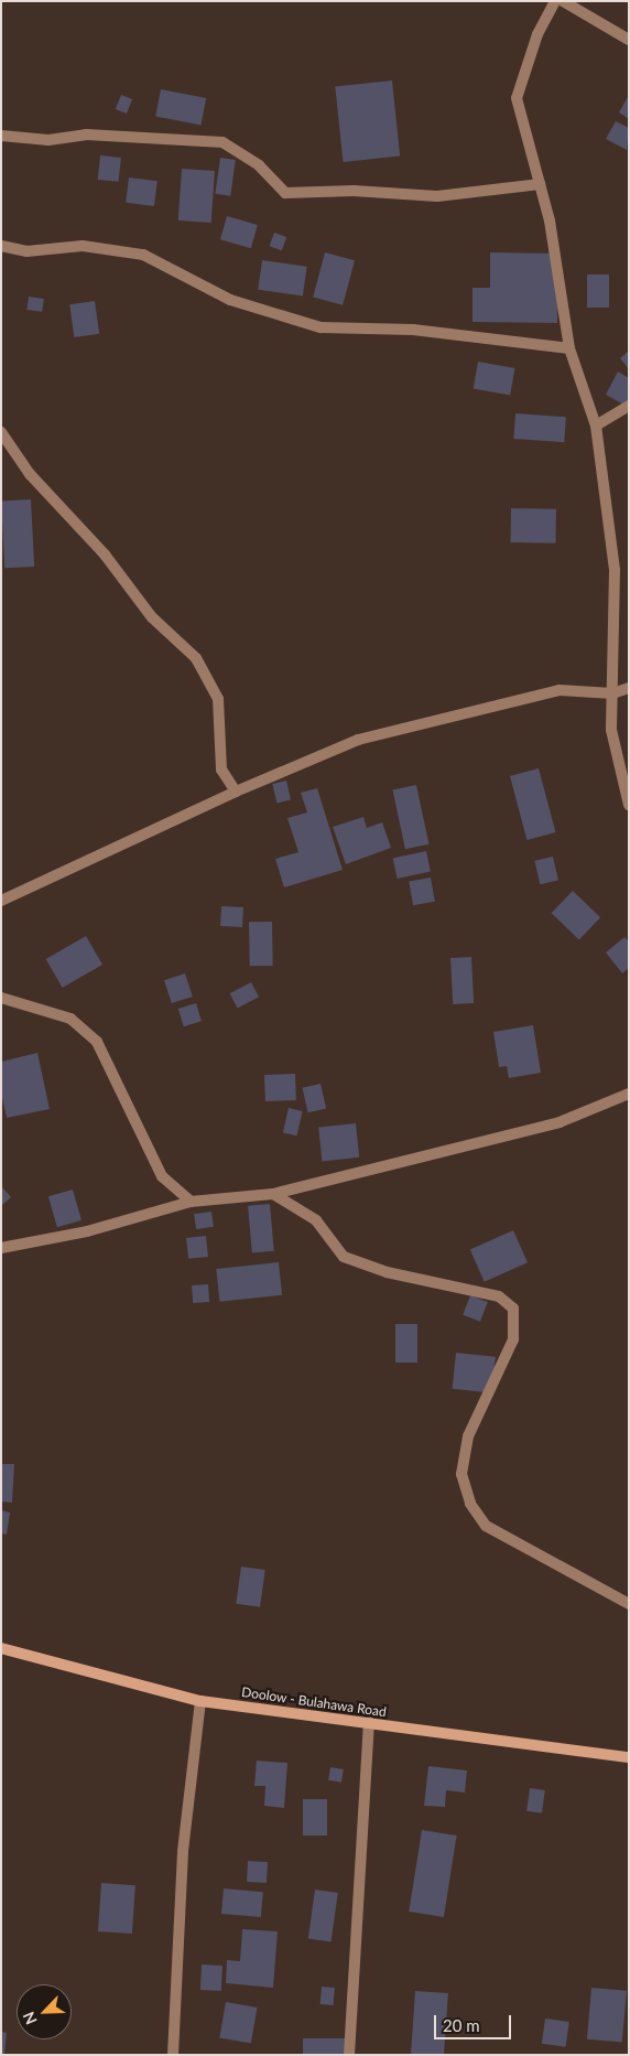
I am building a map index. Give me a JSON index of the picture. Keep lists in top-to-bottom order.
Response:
{
  "streets": {
    "main road": ["Doolow - Bulahawa Road"]
  },
  "scale_bar": "20 m",
  "north": "bottom left"
}
